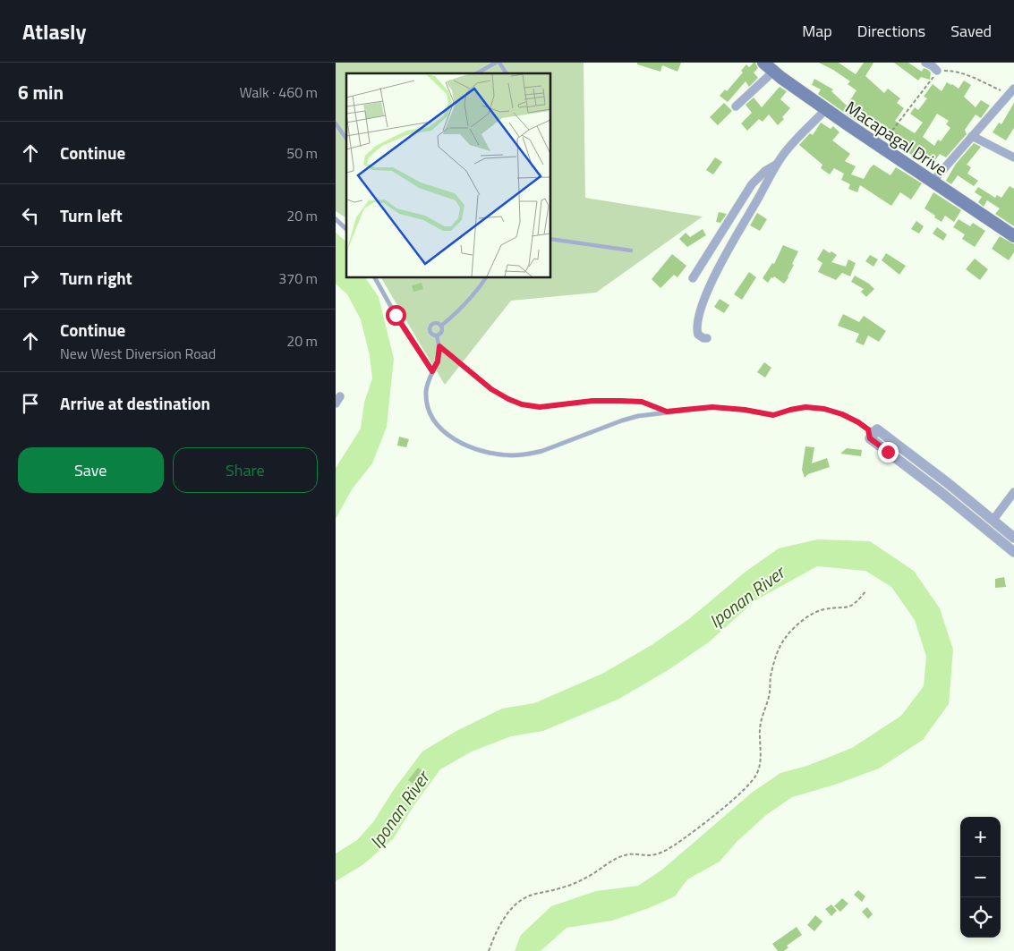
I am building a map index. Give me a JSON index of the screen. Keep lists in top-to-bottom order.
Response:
{
  "streets": {
    "main road": ["Macapagal Drive"]
  },
  "water": ["Iponan River"],
  "page": {
    "header": "Atlasly",
    "nav": ["Map", "Directions", "Saved"],
    "heading": ["6 min", "Walk · 460 m"],
    "list": [
      ["Continue", "50 m"],
      ["Turn left", "20 m"],
      ["Turn right", "370 m"],
      ["Continue", "New West Diversion Road", "20 m"],
      "Arrive at destination"
    ],
    "buttons": ["Save", "Share"],
    "map_buttons": ["+", "−"]
  }
}
